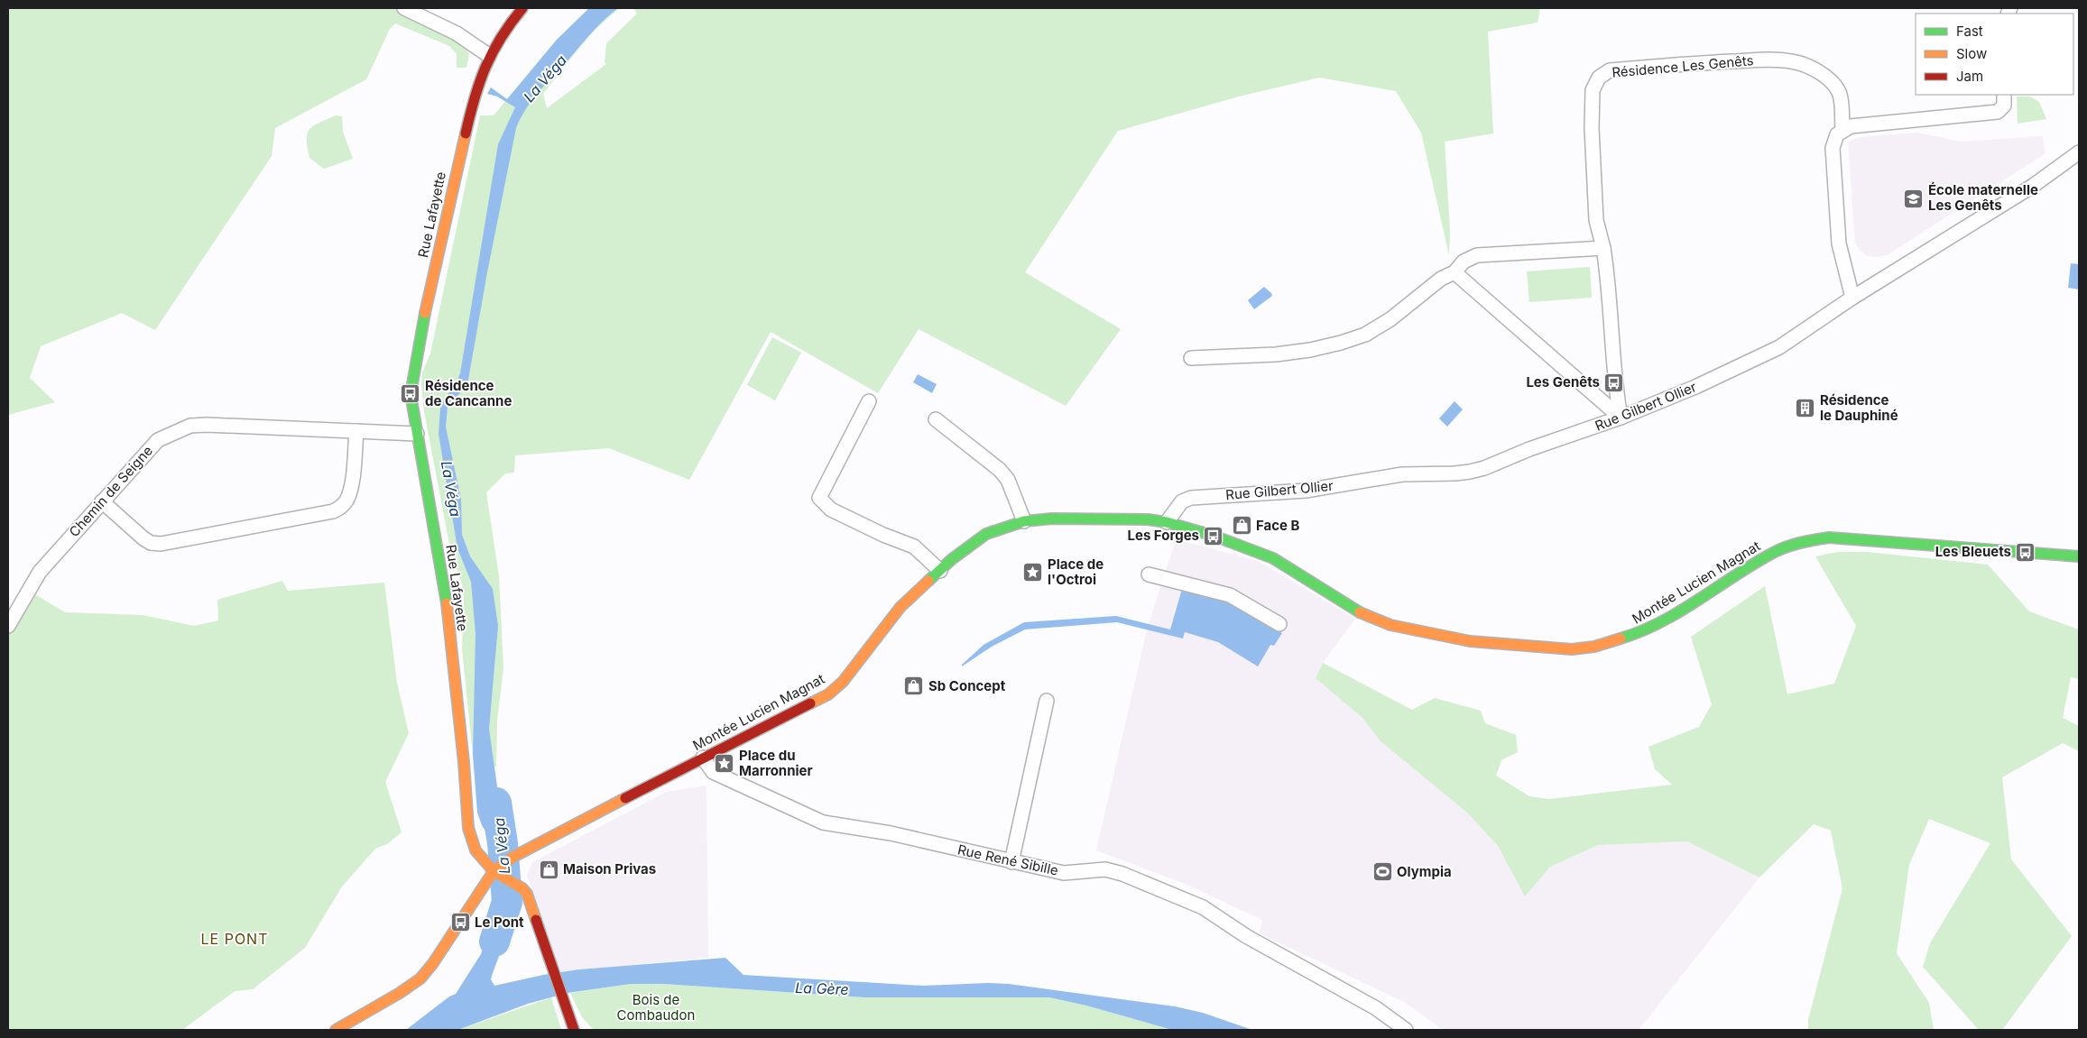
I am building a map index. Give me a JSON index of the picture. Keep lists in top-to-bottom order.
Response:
{
  "streets": {
    "main road": ["Rue Lafayette", "Montée Lucien Magnat"],
    "street": [
      "Résidence Les Genêts",
      "Rue Gilbert Ollier",
      "Chemin de Seigne",
      "Rue René Sibille"
    ]
  },
  "crossings": [
    ["Résidence Les Genêts", "Rue Gilbert Ollier"],
    ["Rue Lafayette", "Chemin de Seigne"],
    ["Rue Lafayette", "Montée Lucien Magnat"],
    ["Rue Gilbert Ollier", "Montée Lucien Magnat"],
    ["Montée Lucien Magnat", "Rue René Sibille"]
  ],
  "districts": ["LE PONT"],
  "water": ["La Véga", "La Gère"],
  "parks": ["Bois de Combaudon"],
  "places": {
    "school or university": ["École maternelle Les Genêts"],
    "bus stop": [
      "Les Genêts",
      "Résidence de Cancanne",
      "Les Forges",
      "Les Bleuets",
      "Le Pont"
    ],
    "building": ["Résidence le Dauphiné"],
    "shop": ["Face B", "Sb Concept", "Maison Privas"],
    "place": ["Place de l'Octroi", "Place du Marronnier"],
    "sports": ["Olympia"]
  },
  "legend": ["Fast", "Slow", "Jam"]
}
